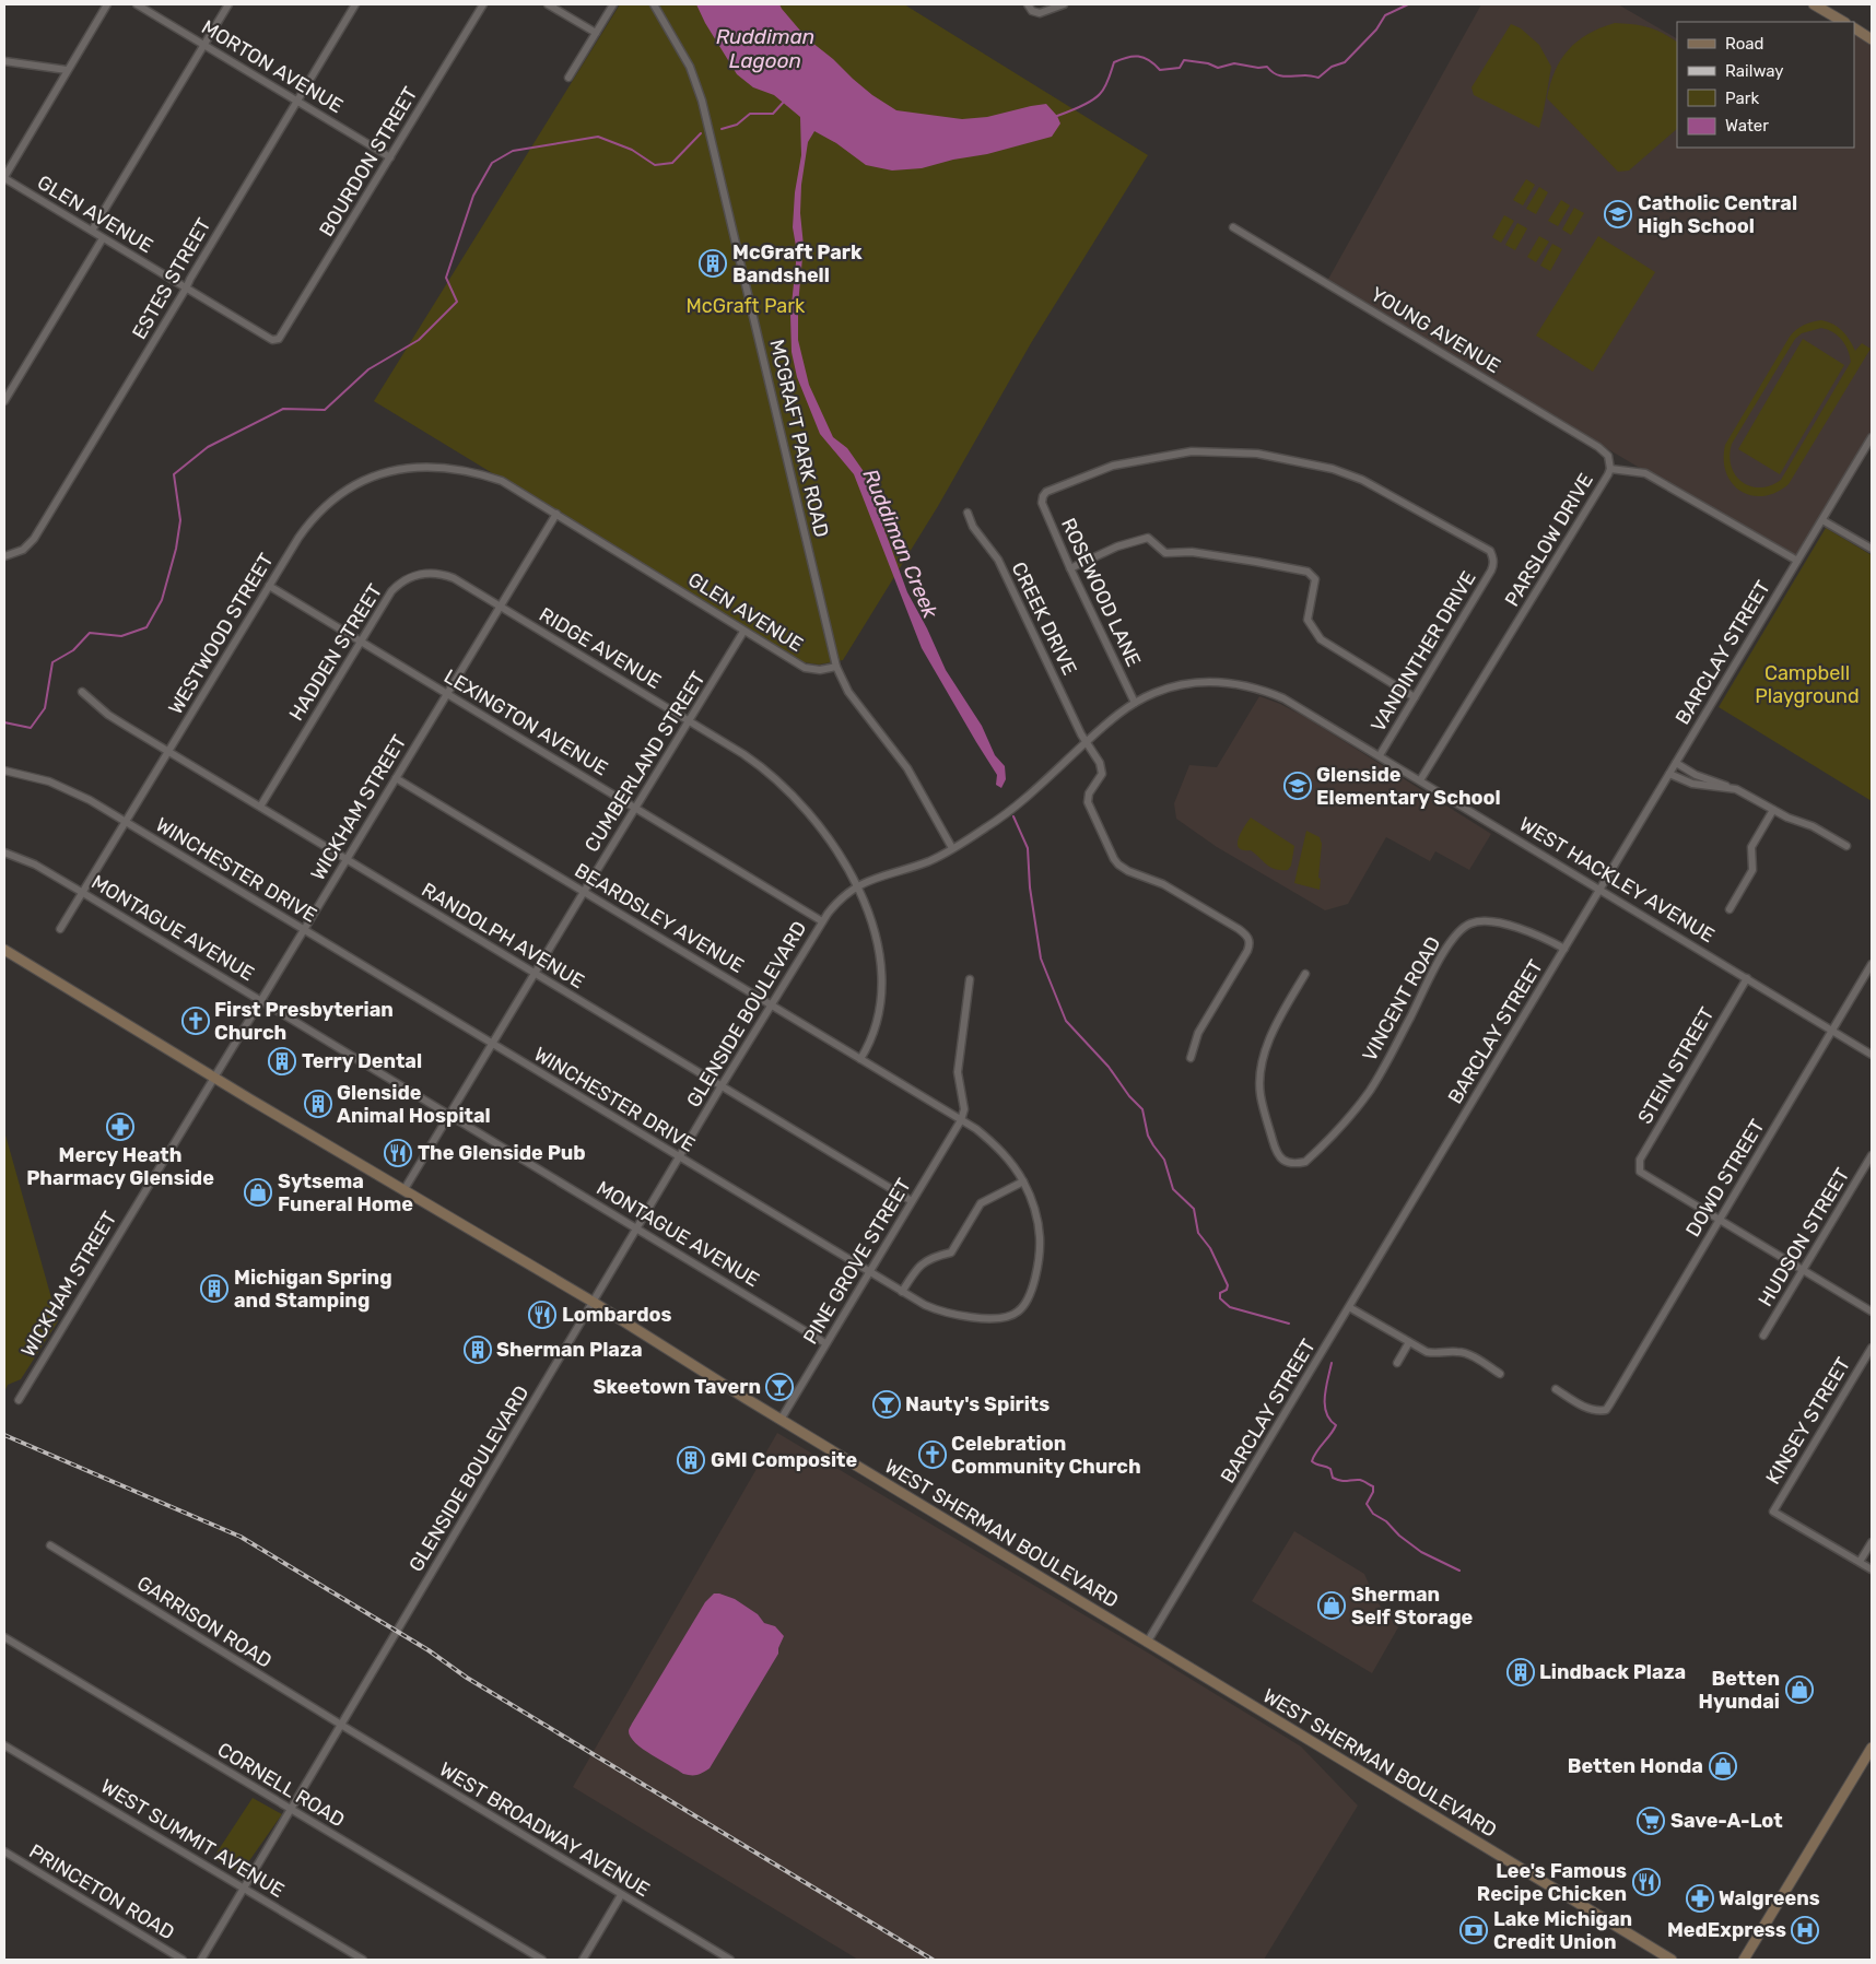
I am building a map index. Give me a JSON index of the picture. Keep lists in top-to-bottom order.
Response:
{
  "streets": {
    "main road": ["WEST SHERMAN BOULEVARD"],
    "street": [
      "MORTON AVENUE",
      "BOURDON STREET",
      "GLEN AVENUE",
      "ESTES STREET",
      "YOUNG AVENUE",
      "MCGRAFT PARK ROAD",
      "PARSLOW DRIVE",
      "ROSEWOOD LANE",
      "CREEK DRIVE",
      "WESTWOOD STREET",
      "RIDGE AVENUE",
      "VANDINTHER DRIVE",
      "HADDEN STREET",
      "BARCLAY STREET",
      "LEXINGTON AVENUE",
      "CUMBERLAND STREET",
      "WICKHAM STREET",
      "WINCHESTER DRIVE",
      "WEST HACKLEY AVENUE",
      "BEARDSLEY AVENUE",
      "MONTAGUE AVENUE",
      "RANDOLPH AVENUE",
      "VINCENT ROAD",
      "GLENSIDE BOULEVARD",
      "STEIN STREET",
      "DOWD STREET",
      "HUDSON STREET",
      "PINE GROVE STREET",
      "KINSEY STREET",
      "GARRISON ROAD",
      "CORNELL ROAD",
      "WEST BROADWAY AVENUE",
      "WEST SUMMIT AVENUE",
      "PRINCETON ROAD"
    ]
  },
  "crossings": [
    ["MORTON AVENUE", "BOURDON STREET"],
    ["MORTON AVENUE", "ESTES STREET"],
    ["BOURDON STREET", "GLEN AVENUE"],
    ["GLEN AVENUE", "ESTES STREET"],
    ["GLEN AVENUE", "MCGRAFT PARK ROAD"],
    ["GLEN AVENUE", "WESTWOOD STREET"],
    ["GLEN AVENUE", "CUMBERLAND STREET"],
    ["GLEN AVENUE", "WICKHAM STREET"],
    ["YOUNG AVENUE", "PARSLOW DRIVE"],
    ["PARSLOW DRIVE", "BARCLAY STREET"],
    ["PARSLOW DRIVE", "WEST HACKLEY AVENUE"],
    ["ROSEWOOD LANE", "VANDINTHER DRIVE"],
    ["ROSEWOOD LANE", "WEST HACKLEY AVENUE"],
    ["CREEK DRIVE", "WEST HACKLEY AVENUE"],
    ["WESTWOOD STREET", "LEXINGTON AVENUE"],
    ["WESTWOOD STREET", "WINCHESTER DRIVE"],
    ["WESTWOOD STREET", "MONTAGUE AVENUE"],
    ["WESTWOOD STREET", "RANDOLPH AVENUE"],
    ["RIDGE AVENUE", "HADDEN STREET"],
    ["RIDGE AVENUE", "CUMBERLAND STREET"],
    ["RIDGE AVENUE", "WICKHAM STREET"],
    ["RIDGE AVENUE", "BEARDSLEY AVENUE"],
    ["RIDGE AVENUE", "GLENSIDE BOULEVARD"],
    ["VANDINTHER DRIVE", "WEST HACKLEY AVENUE"],
    ["HADDEN STREET", "LEXINGTON AVENUE"],
    ["HADDEN STREET", "WICKHAM STREET"],
    ["HADDEN STREET", "RANDOLPH AVENUE"],
    ["BARCLAY STREET", "WEST HACKLEY AVENUE"],
    ["BARCLAY STREET", "VINCENT ROAD"],
    ["BARCLAY STREET", "WEST SHERMAN BOULEVARD"],
    ["LEXINGTON AVENUE", "CUMBERLAND STREET"],
    ["LEXINGTON AVENUE", "WICKHAM STREET"],
    ["LEXINGTON AVENUE", "GLENSIDE BOULEVARD"],
    ["CUMBERLAND STREET", "WINCHESTER DRIVE"],
    ["CUMBERLAND STREET", "BEARDSLEY AVENUE"],
    ["CUMBERLAND STREET", "MONTAGUE AVENUE"],
    ["CUMBERLAND STREET", "RANDOLPH AVENUE"],
    ["CUMBERLAND STREET", "WEST SHERMAN BOULEVARD"],
    ["WICKHAM STREET", "WINCHESTER DRIVE"],
    ["WICKHAM STREET", "BEARDSLEY AVENUE"],
    ["WICKHAM STREET", "MONTAGUE AVENUE"],
    ["WICKHAM STREET", "RANDOLPH AVENUE"],
    ["WICKHAM STREET", "WEST SHERMAN BOULEVARD"],
    ["WINCHESTER DRIVE", "BEARDSLEY AVENUE"],
    ["WINCHESTER DRIVE", "GLENSIDE BOULEVARD"],
    ["WINCHESTER DRIVE", "PINE GROVE STREET"],
    ["WEST HACKLEY AVENUE", "GLENSIDE BOULEVARD"],
    ["WEST HACKLEY AVENUE", "STEIN STREET"],
    ["WEST HACKLEY AVENUE", "DOWD STREET"],
    ["BEARDSLEY AVENUE", "GLENSIDE BOULEVARD"],
    ["BEARDSLEY AVENUE", "PINE GROVE STREET"],
    ["MONTAGUE AVENUE", "GLENSIDE BOULEVARD"],
    ["MONTAGUE AVENUE", "PINE GROVE STREET"],
    ["RANDOLPH AVENUE", "GLENSIDE BOULEVARD"],
    ["RANDOLPH AVENUE", "PINE GROVE STREET"],
    ["GLENSIDE BOULEVARD", "WEST SHERMAN BOULEVARD"],
    ["GLENSIDE BOULEVARD", "GARRISON ROAD"],
    ["GLENSIDE BOULEVARD", "CORNELL ROAD"],
    ["GLENSIDE BOULEVARD", "WEST BROADWAY AVENUE"],
    ["GLENSIDE BOULEVARD", "WEST SUMMIT AVENUE"],
    ["STEIN STREET", "DOWD STREET"],
    ["PINE GROVE STREET", "WEST SHERMAN BOULEVARD"],
    ["GARRISON ROAD", "WEST BROADWAY AVENUE"]
  ],
  "water": ["Ruddiman Lagoon", "Ruddiman Creek"],
  "parks": ["McGraft Park", "Campbell Playground"],
  "places": {
    "school or university": ["Catholic Central High School", "Glenside Elementary School"],
    "building": [
      "McGraft Park Bandshell",
      "Terry Dental",
      "Glenside Animal Hospital",
      "Michigan Spring and Stamping",
      "Sherman Plaza",
      "GMI Composite",
      "Lindback Plaza"
    ],
    "church": ["First Presbyterian Church", "Celebration Community Church"],
    "pharmacy": ["Mercy Heath Pharmacy Glenside", "Walgreens"],
    "restaurant": ["The Glenside Pub", "Lombardos", "Lee's Famous Recipe Chicken"],
    "shop": [
      "Sytsema Funeral Home",
      "Sherman Self Storage",
      "Betten Hyundai",
      "Betten Honda"
    ],
    "bar": ["Skeetown Tavern", "Nauty's Spirits"],
    "supermarket": ["Save-A-Lot"],
    "bank": ["Lake Michigan Credit Union"],
    "hospital": ["MedExpress"]
  },
  "legend": [
    "Road",
    "Railway",
    "Park",
    "Water"
  ]
}
